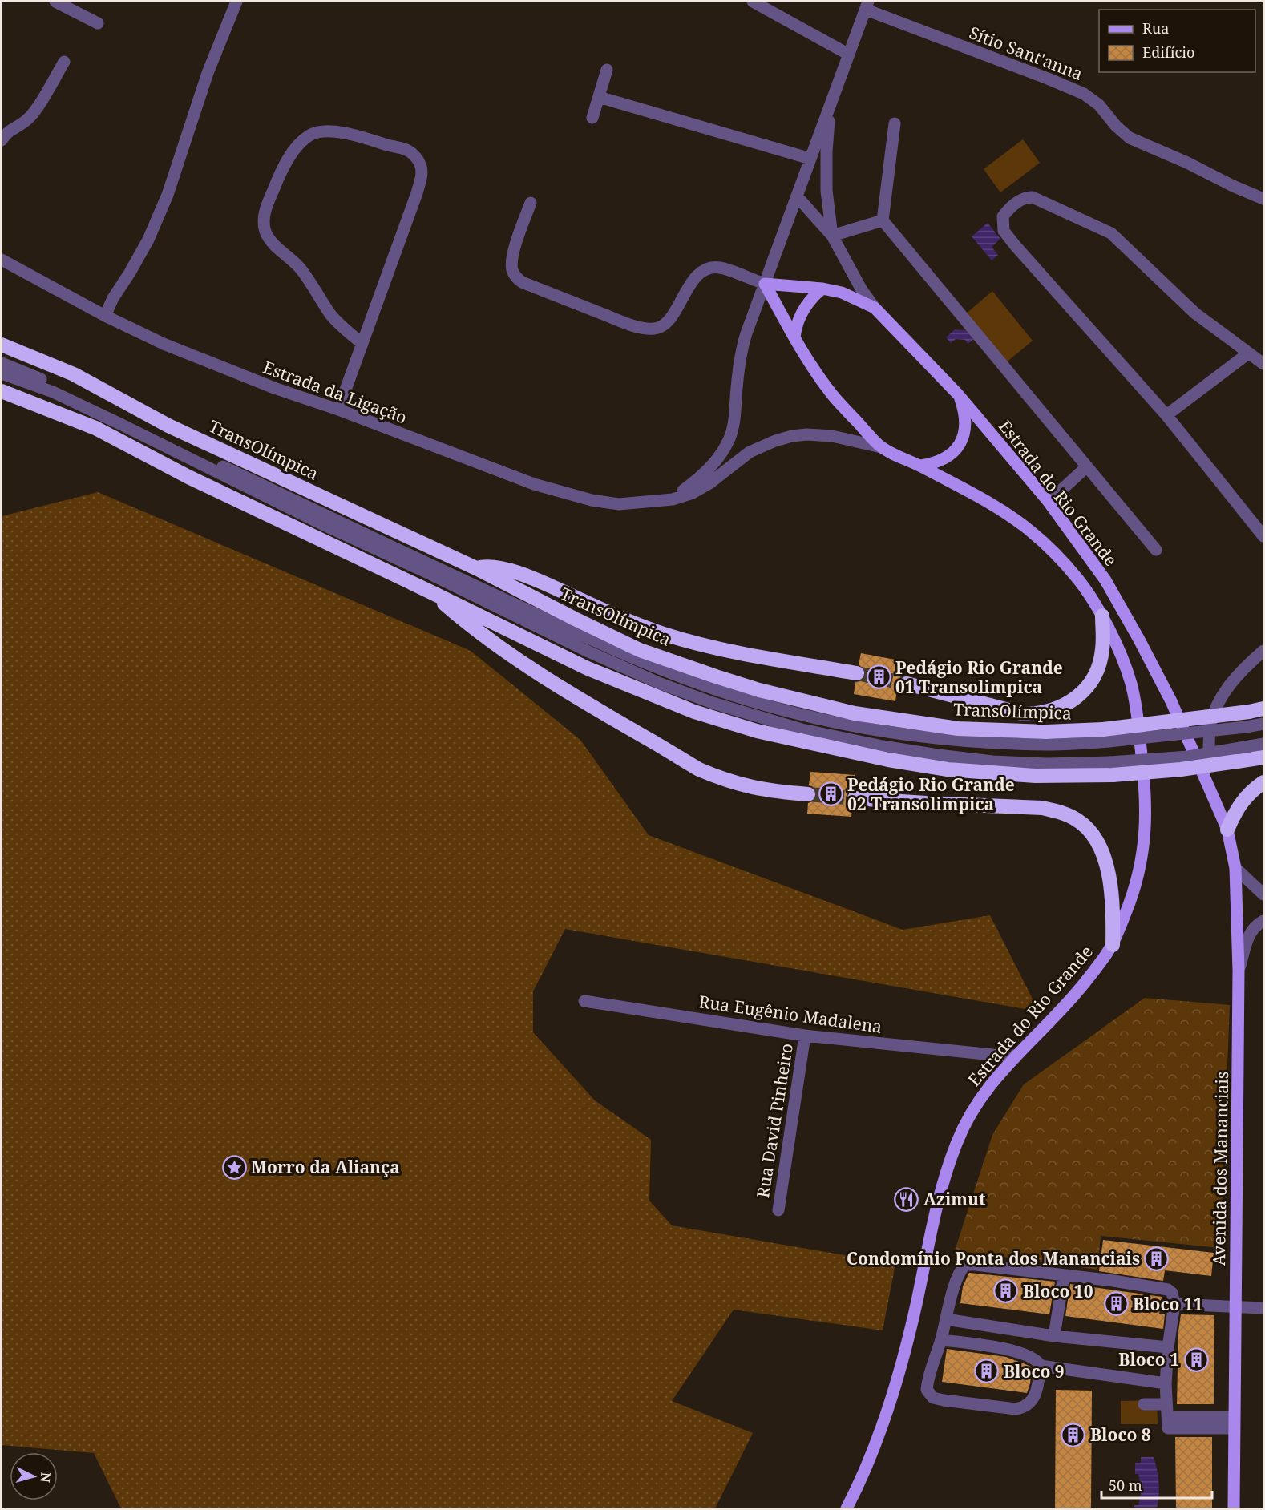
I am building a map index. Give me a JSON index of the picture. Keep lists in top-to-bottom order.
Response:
{
  "streets": {
    "highway": ["TransOlímpica"],
    "main road": ["Estrada do Rio Grande", "Avenida dos Mananciais"],
    "street": [
      "Sítio Sant'anna",
      "Estrada da Ligação",
      "Rua Eugênio Madalena",
      "Rua David Pinheiro"
    ]
  },
  "crossings": [
    ["Sítio Sant'anna", "Estrada do Rio Grande"],
    ["Estrada da Ligação", "Estrada do Rio Grande"],
    ["Estrada do Rio Grande", "Rua Eugênio Madalena"],
    ["Estrada do Rio Grande", "Avenida dos Mananciais"],
    ["Rua Eugênio Madalena", "Rua David Pinheiro"]
  ],
  "places": {
    "building": [
      "Pedágio Rio Grande 01 Transolimpica",
      "Pedágio Rio Grande 02 Transolimpica",
      "Condomínio Ponta dos Mananciais",
      "Bloco 10",
      "Bloco 11",
      "Bloco 1",
      "Bloco 9",
      "Bloco 8"
    ],
    "place": ["Morro da Aliança"],
    "restaurant": ["Azimut"]
  },
  "legend": ["Rua", "Edifício"],
  "scale_bar": "50 m",
  "north": "right"
}
